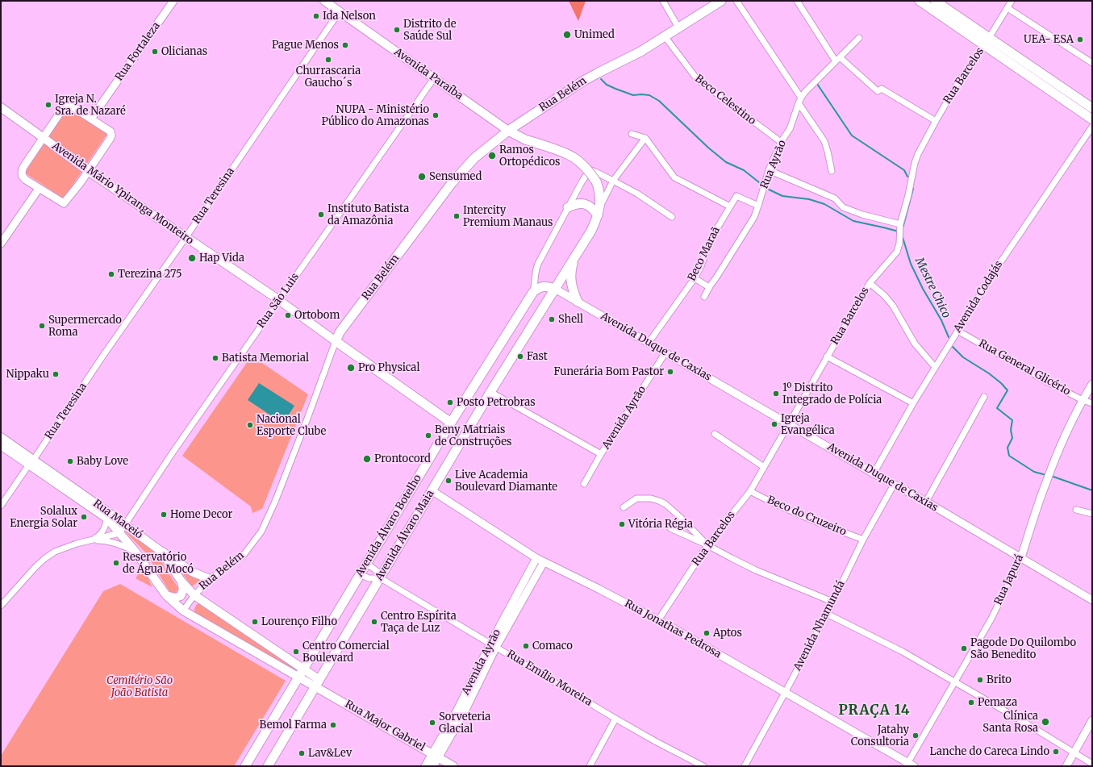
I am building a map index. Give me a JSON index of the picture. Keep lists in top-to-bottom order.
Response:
{
  "streets": {
    "main road": [
      "Avenida Paraíba",
      "Rua Belém",
      "Avenida Mário Ypiranga Monteiro",
      "Rua Maceió",
      "Avenida Álvaro Botelho",
      "Avenida Álvaro Maia",
      "Rua Major Gabriel"
    ],
    "street": [
      "Rua Fortaleza",
      "Rua Barcelos",
      "Beco Celestino",
      "Rua Ayrão",
      "Rua Teresina",
      "Beco Maraã",
      "Avenida Codajás",
      "Rua São Luis",
      "Avenida Duque de Caxias",
      "Rua General Glicério",
      "Avenida Ayrão",
      "Beco do Cruzeiro",
      "Rua Japurá",
      "Avenida Nhamundá",
      "Rua Jonathas Pedrosa",
      "Rua Emílio Moreira"
    ]
  },
  "crossings": [
    ["Avenida Paraíba", "Rua Belém"],
    ["Avenida Paraíba", "Rua Teresina"],
    ["Avenida Paraíba", "Rua São Luis"],
    ["Rua Barcelos", "Avenida Duque de Caxias"],
    ["Rua Barcelos", "Beco do Cruzeiro"],
    ["Rua Barcelos", "Rua Jonathas Pedrosa"],
    ["Rua Belém", "Beco Celestino"],
    ["Rua Belém", "Avenida Mário Ypiranga Monteiro"],
    ["Rua Belém", "Rua Maceió"],
    ["Beco Celestino", "Rua Ayrão"],
    ["Rua Ayrão", "Beco Maraã"],
    ["Avenida Mário Ypiranga Monteiro", "Rua Teresina"],
    ["Avenida Mário Ypiranga Monteiro", "Rua São Luis"],
    ["Avenida Mário Ypiranga Monteiro", "Avenida Álvaro Botelho"],
    ["Rua Teresina", "Rua Maceió"],
    ["Beco Maraã", "Avenida Duque de Caxias"],
    ["Avenida Codajás", "Avenida Duque de Caxias"],
    ["Avenida Codajás", "Rua General Glicério"],
    ["Rua São Luis", "Rua Maceió"],
    ["Avenida Duque de Caxias", "Avenida Ayrão"],
    ["Avenida Duque de Caxias", "Avenida Álvaro Maia"],
    ["Avenida Duque de Caxias", "Rua Japurá"],
    ["Avenida Duque de Caxias", "Avenida Nhamundá"],
    ["Rua General Glicério", "Rua Japurá"],
    ["Avenida Ayrão", "Rua Jonathas Pedrosa"],
    ["Avenida Ayrão", "Rua Emílio Moreira"],
    ["Avenida Ayrão", "Rua Major Gabriel"],
    ["Beco do Cruzeiro", "Avenida Nhamundá"],
    ["Rua Maceió", "Avenida Álvaro Botelho"],
    ["Rua Maceió", "Avenida Álvaro Maia"],
    ["Rua Maceió", "Rua Major Gabriel"],
    ["Avenida Álvaro Botelho", "Rua Emílio Moreira"],
    ["Avenida Álvaro Maia", "Rua Jonathas Pedrosa"],
    ["Avenida Álvaro Maia", "Rua Emílio Moreira"],
    ["Avenida Álvaro Maia", "Rua Major Gabriel"],
    ["Rua Japurá", "Rua Jonathas Pedrosa"],
    ["Avenida Nhamundá", "Rua Jonathas Pedrosa"]
  ],
  "districts": ["PRAÇA 14"],
  "water": ["Mestre Chico"],
  "parks": ["Cemitério São João Batista"],
  "places": [
    "Ida Nelson",
    "Distrito de Saúde Sul",
    "Unimed",
    "UEA- ESA",
    "Pague Menos",
    "Olicianas",
    "Churrascaria Gaucho´s",
    "Igreja N. Sra. de Nazaré",
    "NUPA - Ministério Público do Amazonas",
    "Ramos Ortopédicos",
    "Sensumed",
    "Instituto Batista da Amazônia",
    "Intercity Premium Manaus",
    "Hap Vida",
    "Terezina 275",
    "Ortobom",
    "Shell",
    "Supermercado Roma",
    "Fast",
    "Batista Memorial",
    "Pro Physical",
    "Funerária Bom Pastor",
    "Nippaku",
    "1º Distrito Integrado de Polícia",
    "Posto Petrobras",
    "Igreja Evangélica",
    "Nacional Esporte Clube",
    "Beny Matriais de Construções",
    "Prontocord",
    "Baby Love",
    "Live Academia Boulevard Diamante",
    "Home Decor",
    "Solalux Energia Solar",
    "Vitória Régia",
    "Reservatório de Água Mocó",
    "Lourenço Filho",
    "Centro Espírita Taça de Luz",
    "Aptos",
    "Comaco",
    "Pagode Do Quilombo São Benedito",
    "Centro Comercial Boulevard",
    "Brito",
    "Pemaza",
    "Clínica Santa Rosa",
    "Sorveteria Glacial",
    "Bemol Farma",
    "Jatahy Consultoria",
    "Lanche do Careca Lindo",
    "Lav&Lev"
  ]
}
